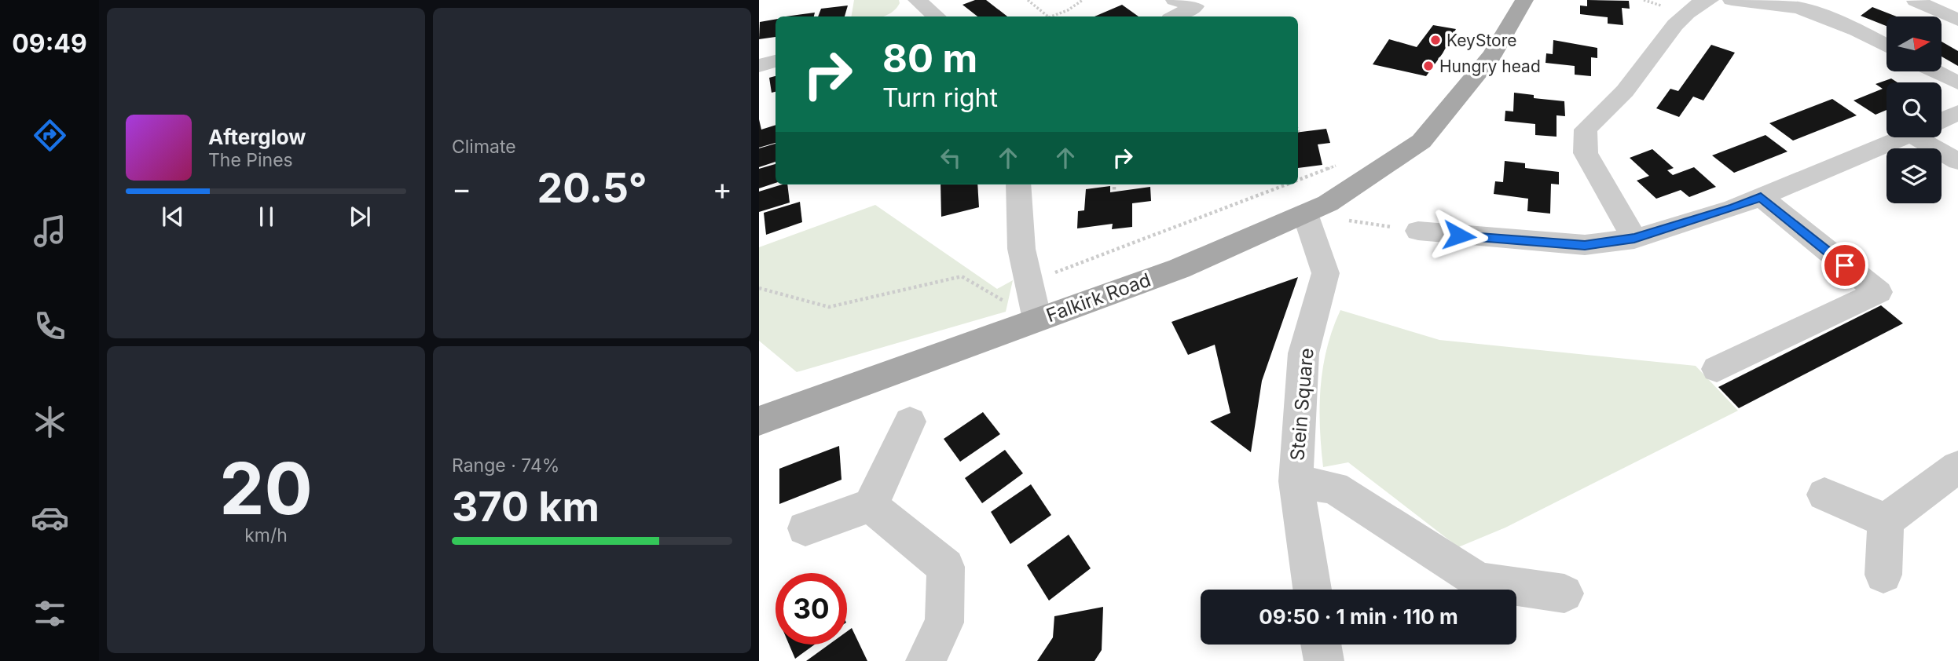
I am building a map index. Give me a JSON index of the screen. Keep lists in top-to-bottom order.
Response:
{
  "streets": {
    "main road": ["Falkirk Road"],
    "street": ["Stein Square"]
  },
  "crossings": [
    ["Falkirk Road", "Stein Square"]
  ],
  "places": ["KeyStore", "Hungry head"],
  "north": "right",
  "page": {
    "tabs": "09:49",
    "tile": [
      "Climate",
      ["20", "km/h"],
      ["Range · 74%", "370 km"]
    ],
    "turn": ["80 m", "Turn right"],
    "song": ["Afterglow", "The Pines"],
    "heat": ["−", "20.5°", "+"],
    "limit": "30",
    "trip": "09:50 · 1 min · 110 m"
  }
}
